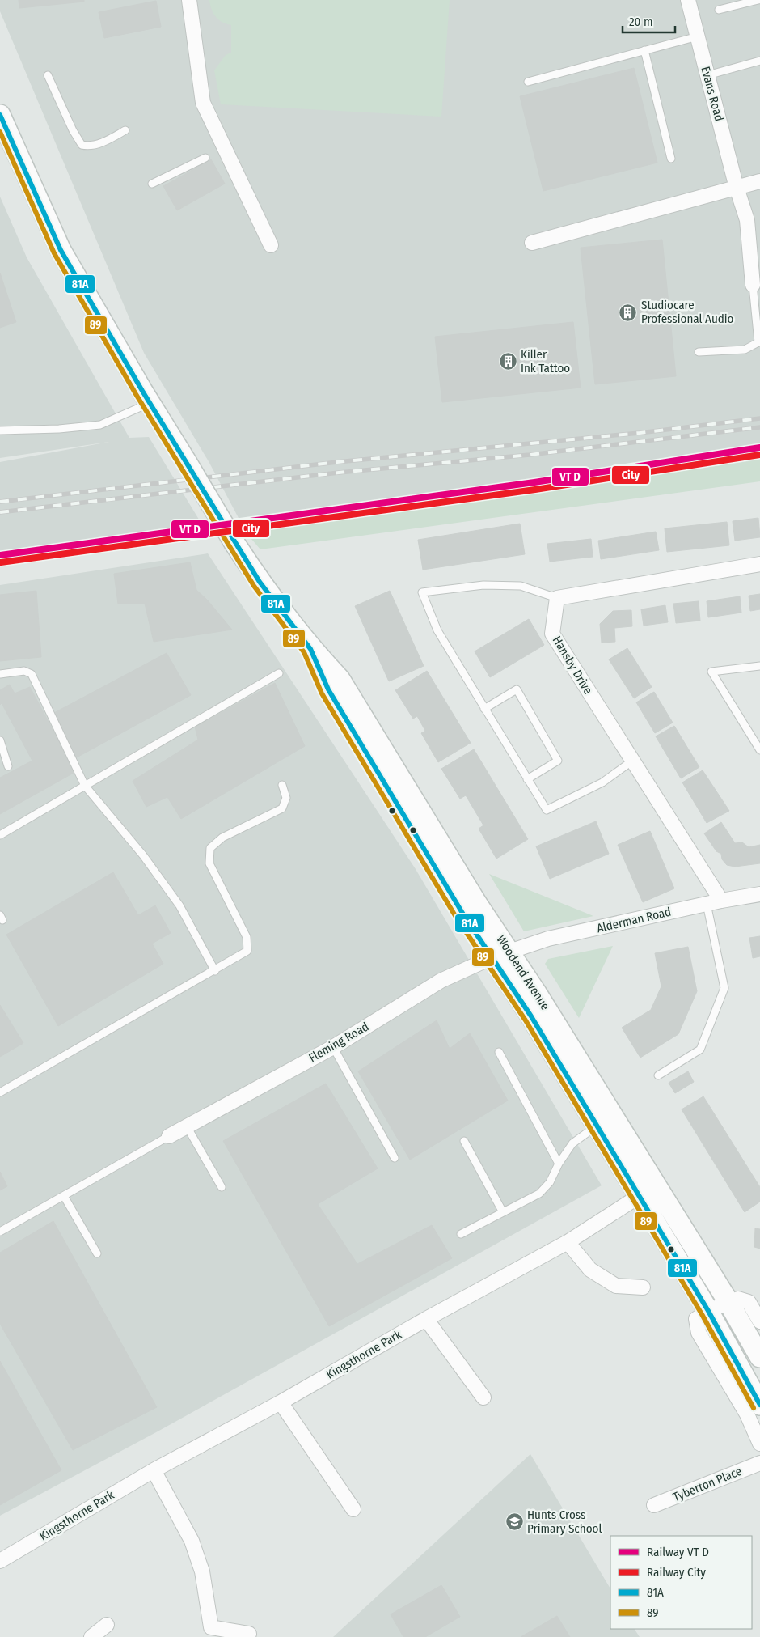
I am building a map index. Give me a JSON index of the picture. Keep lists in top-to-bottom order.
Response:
{
  "streets": {
    "street": [
      "Evans Road",
      "Hansby Drive",
      "Alderman Road",
      "Woodend Avenue",
      "Fleming Road",
      "Kingsthorne Park",
      "Tyberton Place"
    ]
  },
  "crossings": [
    ["Hansby Drive", "Alderman Road"],
    ["Alderman Road", "Woodend Avenue"],
    ["Alderman Road", "Fleming Road"],
    ["Woodend Avenue", "Fleming Road"],
    ["Woodend Avenue", "Kingsthorne Park"]
  ],
  "places": {
    "building": ["Studiocare Professional Audio", "Killer Ink Tattoo"],
    "school or university": ["Hunts Cross Primary School"]
  },
  "lines": ["transit line 81A", "transit line 89", "rail line City"],
  "legend": [
    "Railway VT D",
    "Railway City",
    "81A",
    "89"
  ],
  "scale_bar": "20 m"
}
